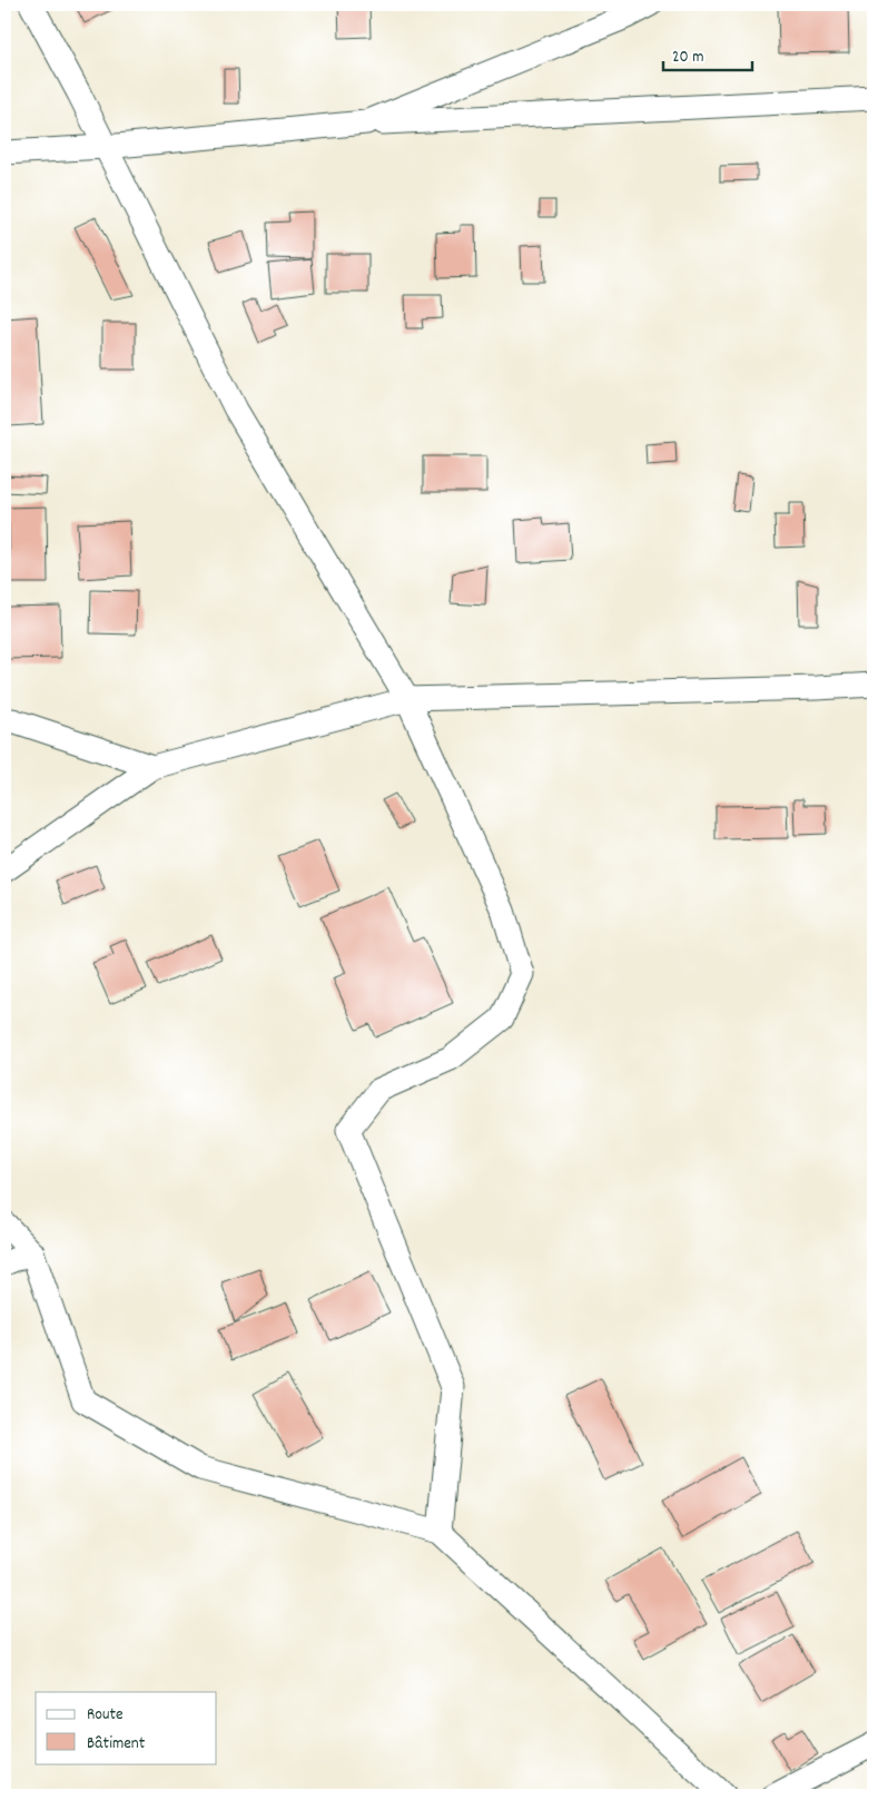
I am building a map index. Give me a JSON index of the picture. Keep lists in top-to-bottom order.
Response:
{
  "legend": ["Route", "Bâtiment"],
  "scale_bar": "20 m"
}
